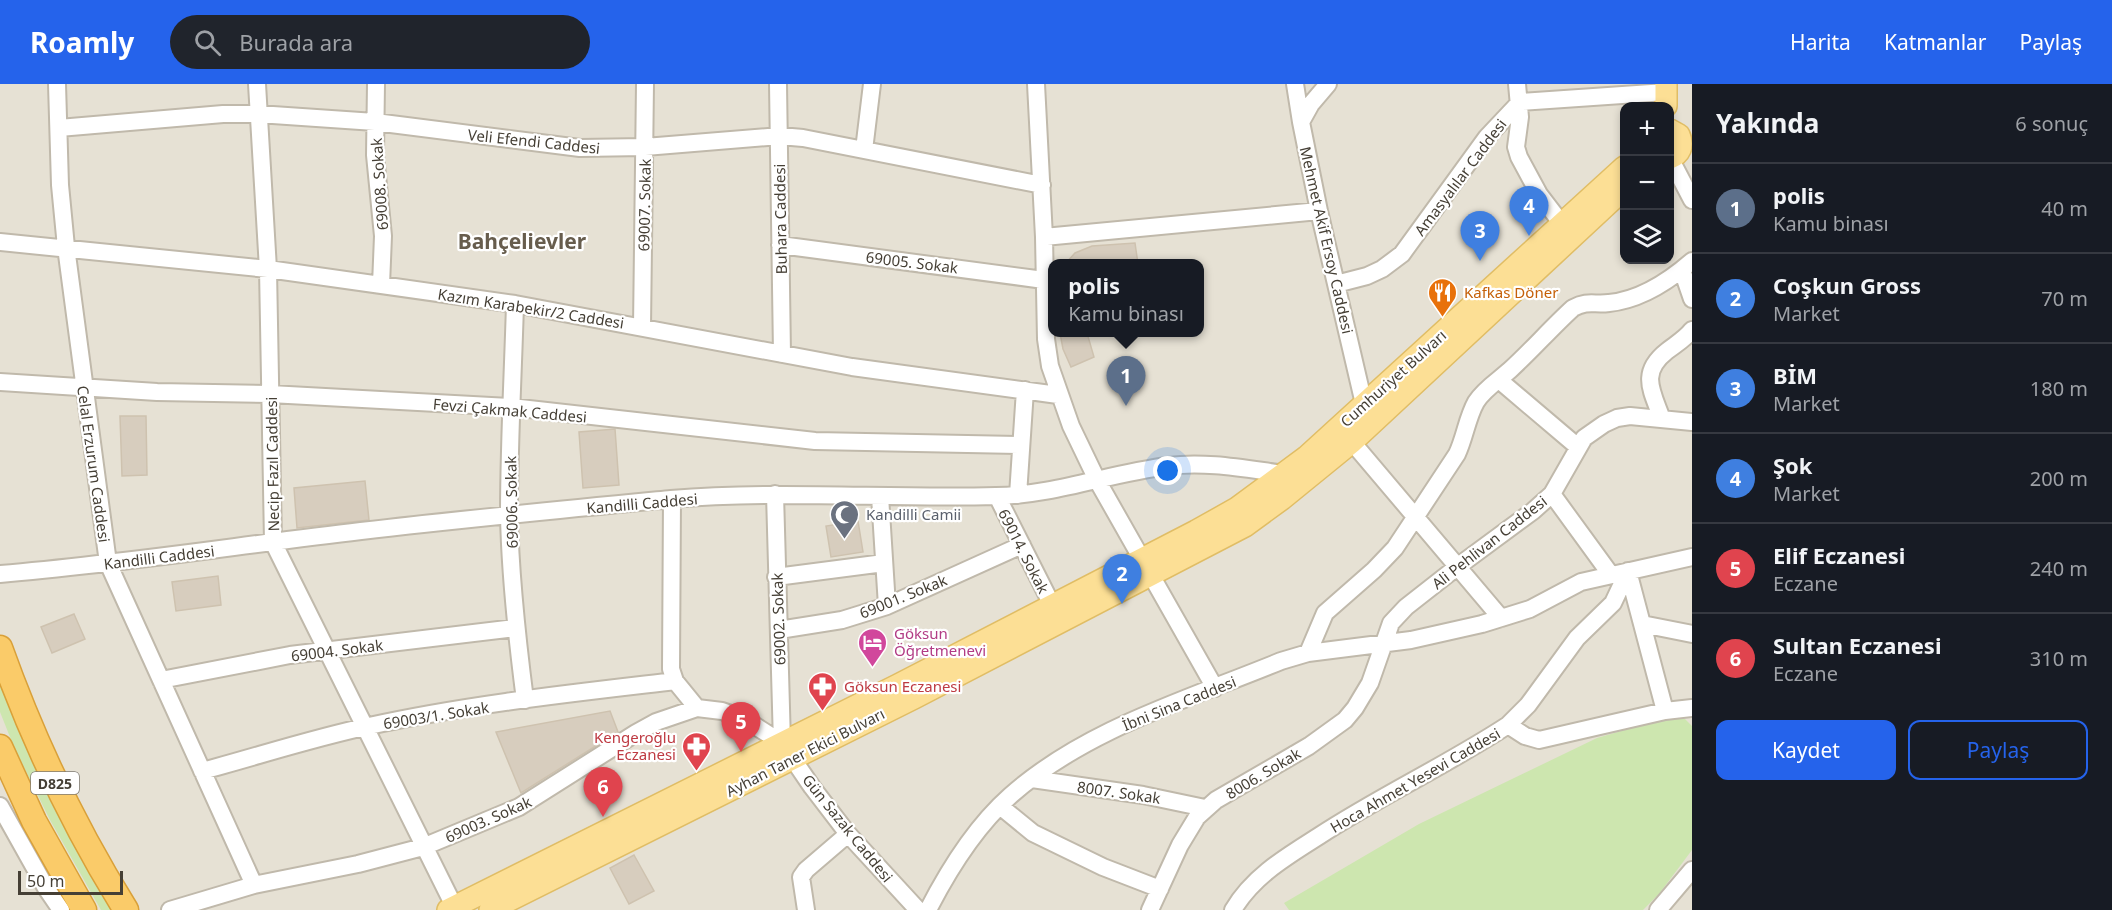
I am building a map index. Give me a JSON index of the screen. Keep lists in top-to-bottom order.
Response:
{
  "streets": {
    "highway": ["D825"],
    "main road": ["Cumhuriyet Bulvarı", "Ayhan Taner Ekici Bulvarı"],
    "street": [
      "Veli Efendi Caddesi",
      "Amasyalılar Caddesi",
      "69008. Sokak",
      "69007. Sokak",
      "Buhara Caddesi",
      "Mehmet Akif Ersoy Caddesi",
      "69005. Sokak",
      "Kazım Karabekir/2 Caddesi",
      "Fevzi Çakmak Caddesi",
      "Celal Erzurum Caddesi",
      "Necip Fazıl Caddesi",
      "69006. Sokak",
      "Kandilli Caddesi",
      "Ali Pehlivan Caddesi",
      "69014. Sokak",
      "69001. Sokak",
      "69002. Sokak",
      "69004. Sokak",
      "İbni Sina Caddesi",
      "69003/1. Sokak",
      "8006. Sokak",
      "Hoca Ahmet Yesevi Caddesi",
      "8007. Sokak",
      "69003. Sokak",
      "Gün Sazak Caddesi"
    ]
  },
  "crossings": [
    ["Veli Efendi Caddesi", "69008. Sokak"],
    ["Veli Efendi Caddesi", "69007. Sokak"],
    ["Veli Efendi Caddesi", "Buhara Caddesi"],
    ["Veli Efendi Caddesi", "Celal Erzurum Caddesi"],
    ["Veli Efendi Caddesi", "Necip Fazıl Caddesi"],
    ["Amasyalılar Caddesi", "Mehmet Akif Ersoy Caddesi"],
    ["69008. Sokak", "Kazım Karabekir/2 Caddesi"],
    ["69007. Sokak", "Kazım Karabekir/2 Caddesi"],
    ["Buhara Caddesi", "69005. Sokak"],
    ["Buhara Caddesi", "Kazım Karabekir/2 Caddesi"],
    ["Mehmet Akif Ersoy Caddesi", "Cumhuriyet Bulvarı"],
    ["Kazım Karabekir/2 Caddesi", "Celal Erzurum Caddesi"],
    ["Kazım Karabekir/2 Caddesi", "Necip Fazıl Caddesi"],
    ["Kazım Karabekir/2 Caddesi", "69006. Sokak"],
    ["Cumhuriyet Bulvarı", "Kandilli Caddesi"],
    ["Cumhuriyet Bulvarı", "Ayhan Taner Ekici Bulvarı"],
    ["Fevzi Çakmak Caddesi", "Celal Erzurum Caddesi"],
    ["Fevzi Çakmak Caddesi", "Necip Fazıl Caddesi"],
    ["Fevzi Çakmak Caddesi", "69006. Sokak"],
    ["Celal Erzurum Caddesi", "Kandilli Caddesi"],
    ["Celal Erzurum Caddesi", "69004. Sokak"],
    ["Celal Erzurum Caddesi", "69003/1. Sokak"],
    ["Celal Erzurum Caddesi", "69003. Sokak"],
    ["Necip Fazıl Caddesi", "Kandilli Caddesi"],
    ["Necip Fazıl Caddesi", "69004. Sokak"],
    ["Necip Fazıl Caddesi", "69003/1. Sokak"],
    ["Necip Fazıl Caddesi", "Ayhan Taner Ekici Bulvarı"],
    ["Necip Fazıl Caddesi", "69003. Sokak"],
    ["69006. Sokak", "Kandilli Caddesi"],
    ["69006. Sokak", "69004. Sokak"],
    ["69006. Sokak", "69003/1. Sokak"],
    ["Kandilli Caddesi", "69014. Sokak"],
    ["Kandilli Caddesi", "69002. Sokak"],
    ["Ali Pehlivan Caddesi", "İbni Sina Caddesi"],
    ["Ali Pehlivan Caddesi", "8006. Sokak"],
    ["69014. Sokak", "69001. Sokak"],
    ["69014. Sokak", "Ayhan Taner Ekici Bulvarı"],
    ["69001. Sokak", "69002. Sokak"],
    ["69002. Sokak", "Ayhan Taner Ekici Bulvarı"],
    ["69002. Sokak", "69003. Sokak"],
    ["69002. Sokak", "Gün Sazak Caddesi"],
    ["İbni Sina Caddesi", "8006. Sokak"],
    ["İbni Sina Caddesi", "Hoca Ahmet Yesevi Caddesi"],
    ["İbni Sina Caddesi", "8007. Sokak"],
    ["Ayhan Taner Ekici Bulvarı", "69003. Sokak"],
    ["Ayhan Taner Ekici Bulvarı", "Gün Sazak Caddesi"],
    ["8006. Sokak", "8007. Sokak"],
    ["69003. Sokak", "Gün Sazak Caddesi"]
  ],
  "districts": ["Bahçelievler"],
  "places": {
    "restaurant": ["Kafkas Döner"],
    "mosque": ["Kandilli Camii"],
    "hotel": ["Göksun Öğretmenevi"],
    "pharmacy": ["Göksun Eczanesi", "Kengeroğlu Eczanesi"]
  },
  "scale_bar": "50 m",
  "page": {
    "header": "Roamly",
    "search": "Burada ara",
    "nav": ["Harita", "Katmanlar", "Paylaş"],
    "heading": ["Yakında", "6 sonuç"],
    "map_buttons": ["+", "−"],
    "list": [
      {
        "mark": "1",
        "name": "polis",
        "note": "Kamu binası",
        "value": "40 m"
      },
      {
        "mark": "2",
        "name": "Coşkun Gross",
        "note": "Market",
        "value": "70 m"
      },
      {
        "mark": "3",
        "name": "BİM",
        "note": "Market",
        "value": "180 m"
      },
      {
        "mark": "4",
        "name": "Şok",
        "note": "Market",
        "value": "200 m"
      },
      {
        "mark": "5",
        "name": "Elif Eczanesi",
        "note": "Eczane",
        "value": "240 m"
      },
      {
        "mark": "6",
        "name": "Sultan Eczanesi",
        "note": "Eczane",
        "value": "310 m"
      }
    ],
    "pins": [
      "4",
      "3",
      "1",
      "2",
      "5",
      "6"
    ],
    "popup": ["polis", "Kamu binası"],
    "buttons": ["Kaydet", "Paylaş"],
    "scale": "50 m"
  }
}
